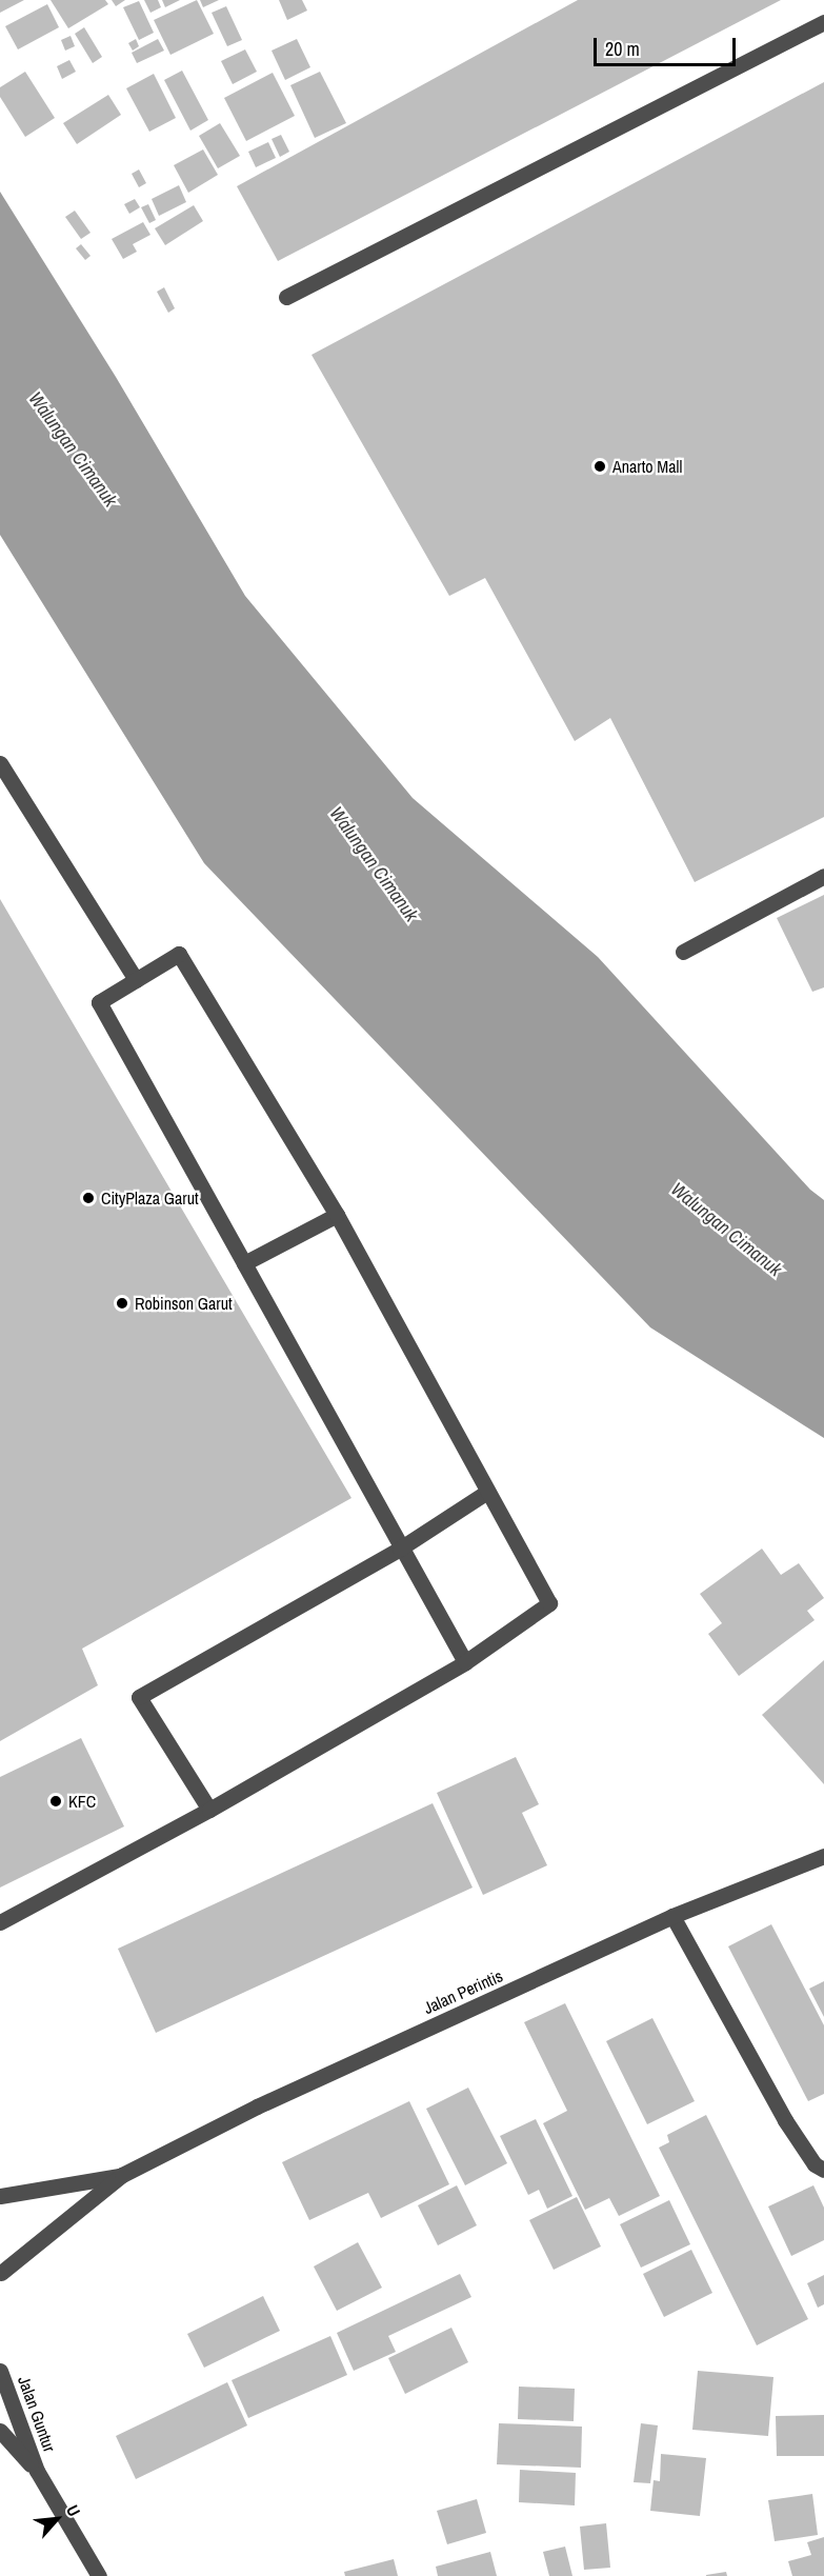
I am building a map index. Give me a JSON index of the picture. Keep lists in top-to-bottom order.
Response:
{
  "streets": {
    "street": ["Jalan Perintis", "Jalan Guntur"]
  },
  "water": ["Walungan Cimanuk"],
  "places": [
    "Anarto Mall",
    "CityPlaza Garut",
    "Robinson Garut",
    "KFC"
  ],
  "scale_bar": "20 m",
  "north": "top right"
}
